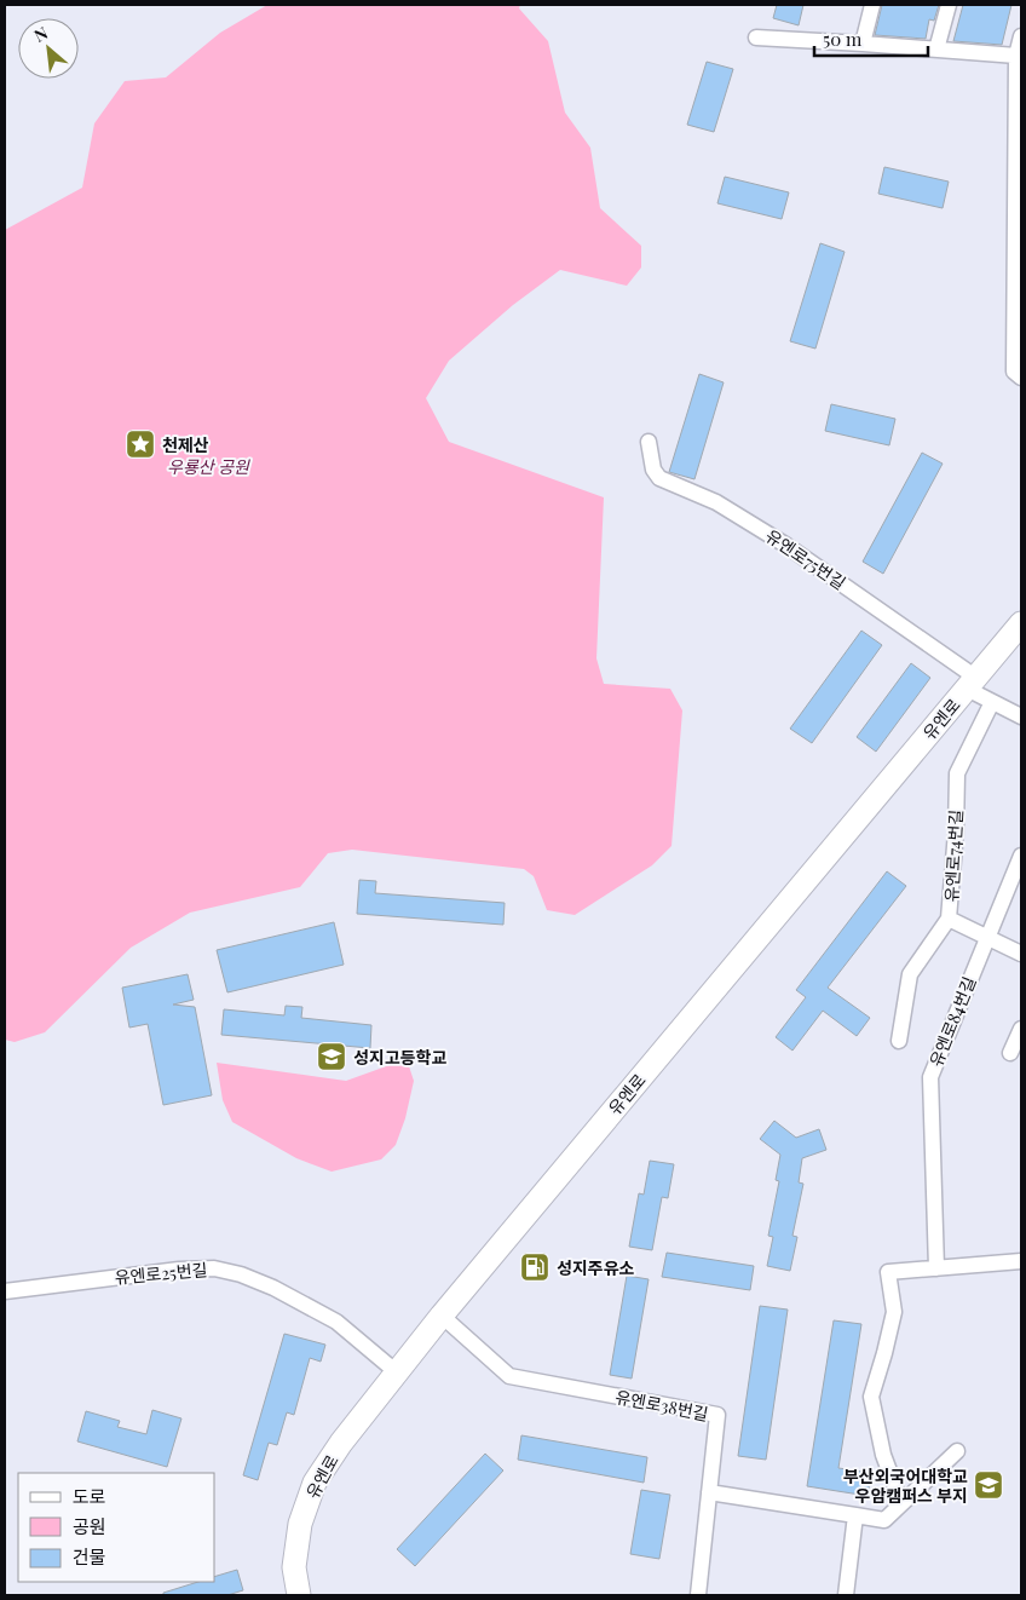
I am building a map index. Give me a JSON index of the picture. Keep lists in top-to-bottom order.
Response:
{
  "streets": {
    "main road": ["유엔로"],
    "street": [
      "유엔로75번길",
      "유엔로74번길",
      "유엔로84번길",
      "유엔로25번길",
      "유엔로38번길"
    ]
  },
  "crossings": [
    ["유엔로75번길", "유엔로"],
    ["유엔로", "유엔로25번길"],
    ["유엔로", "유엔로38번길"]
  ],
  "parks": ["우룡산 공원"],
  "places": {
    "place": ["천제산"],
    "school or university": ["성지고등학교", "부산외국어대학교 우암캠퍼스 부지"],
    "fuel station": ["성지주유소"]
  },
  "legend": ["도로", "공원", "건물"],
  "scale_bar": "50 m",
  "north": "top left"
}
